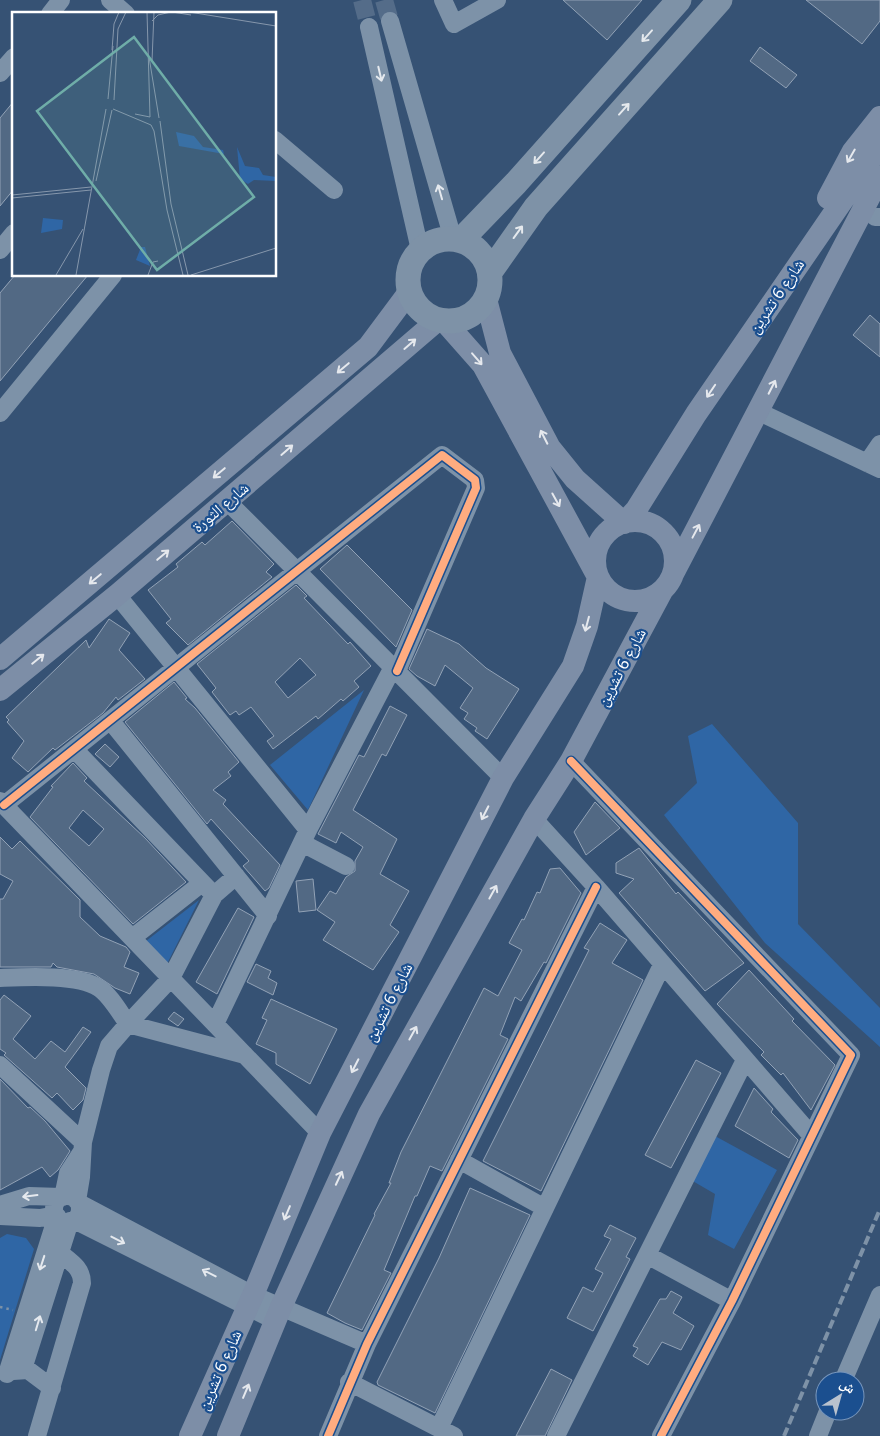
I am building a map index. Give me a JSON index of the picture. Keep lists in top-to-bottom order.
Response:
{
  "streets": {
    "main road": ["شارع 6 تشرين", "شارع الثورة"]
  },
  "north": "top right"
}
